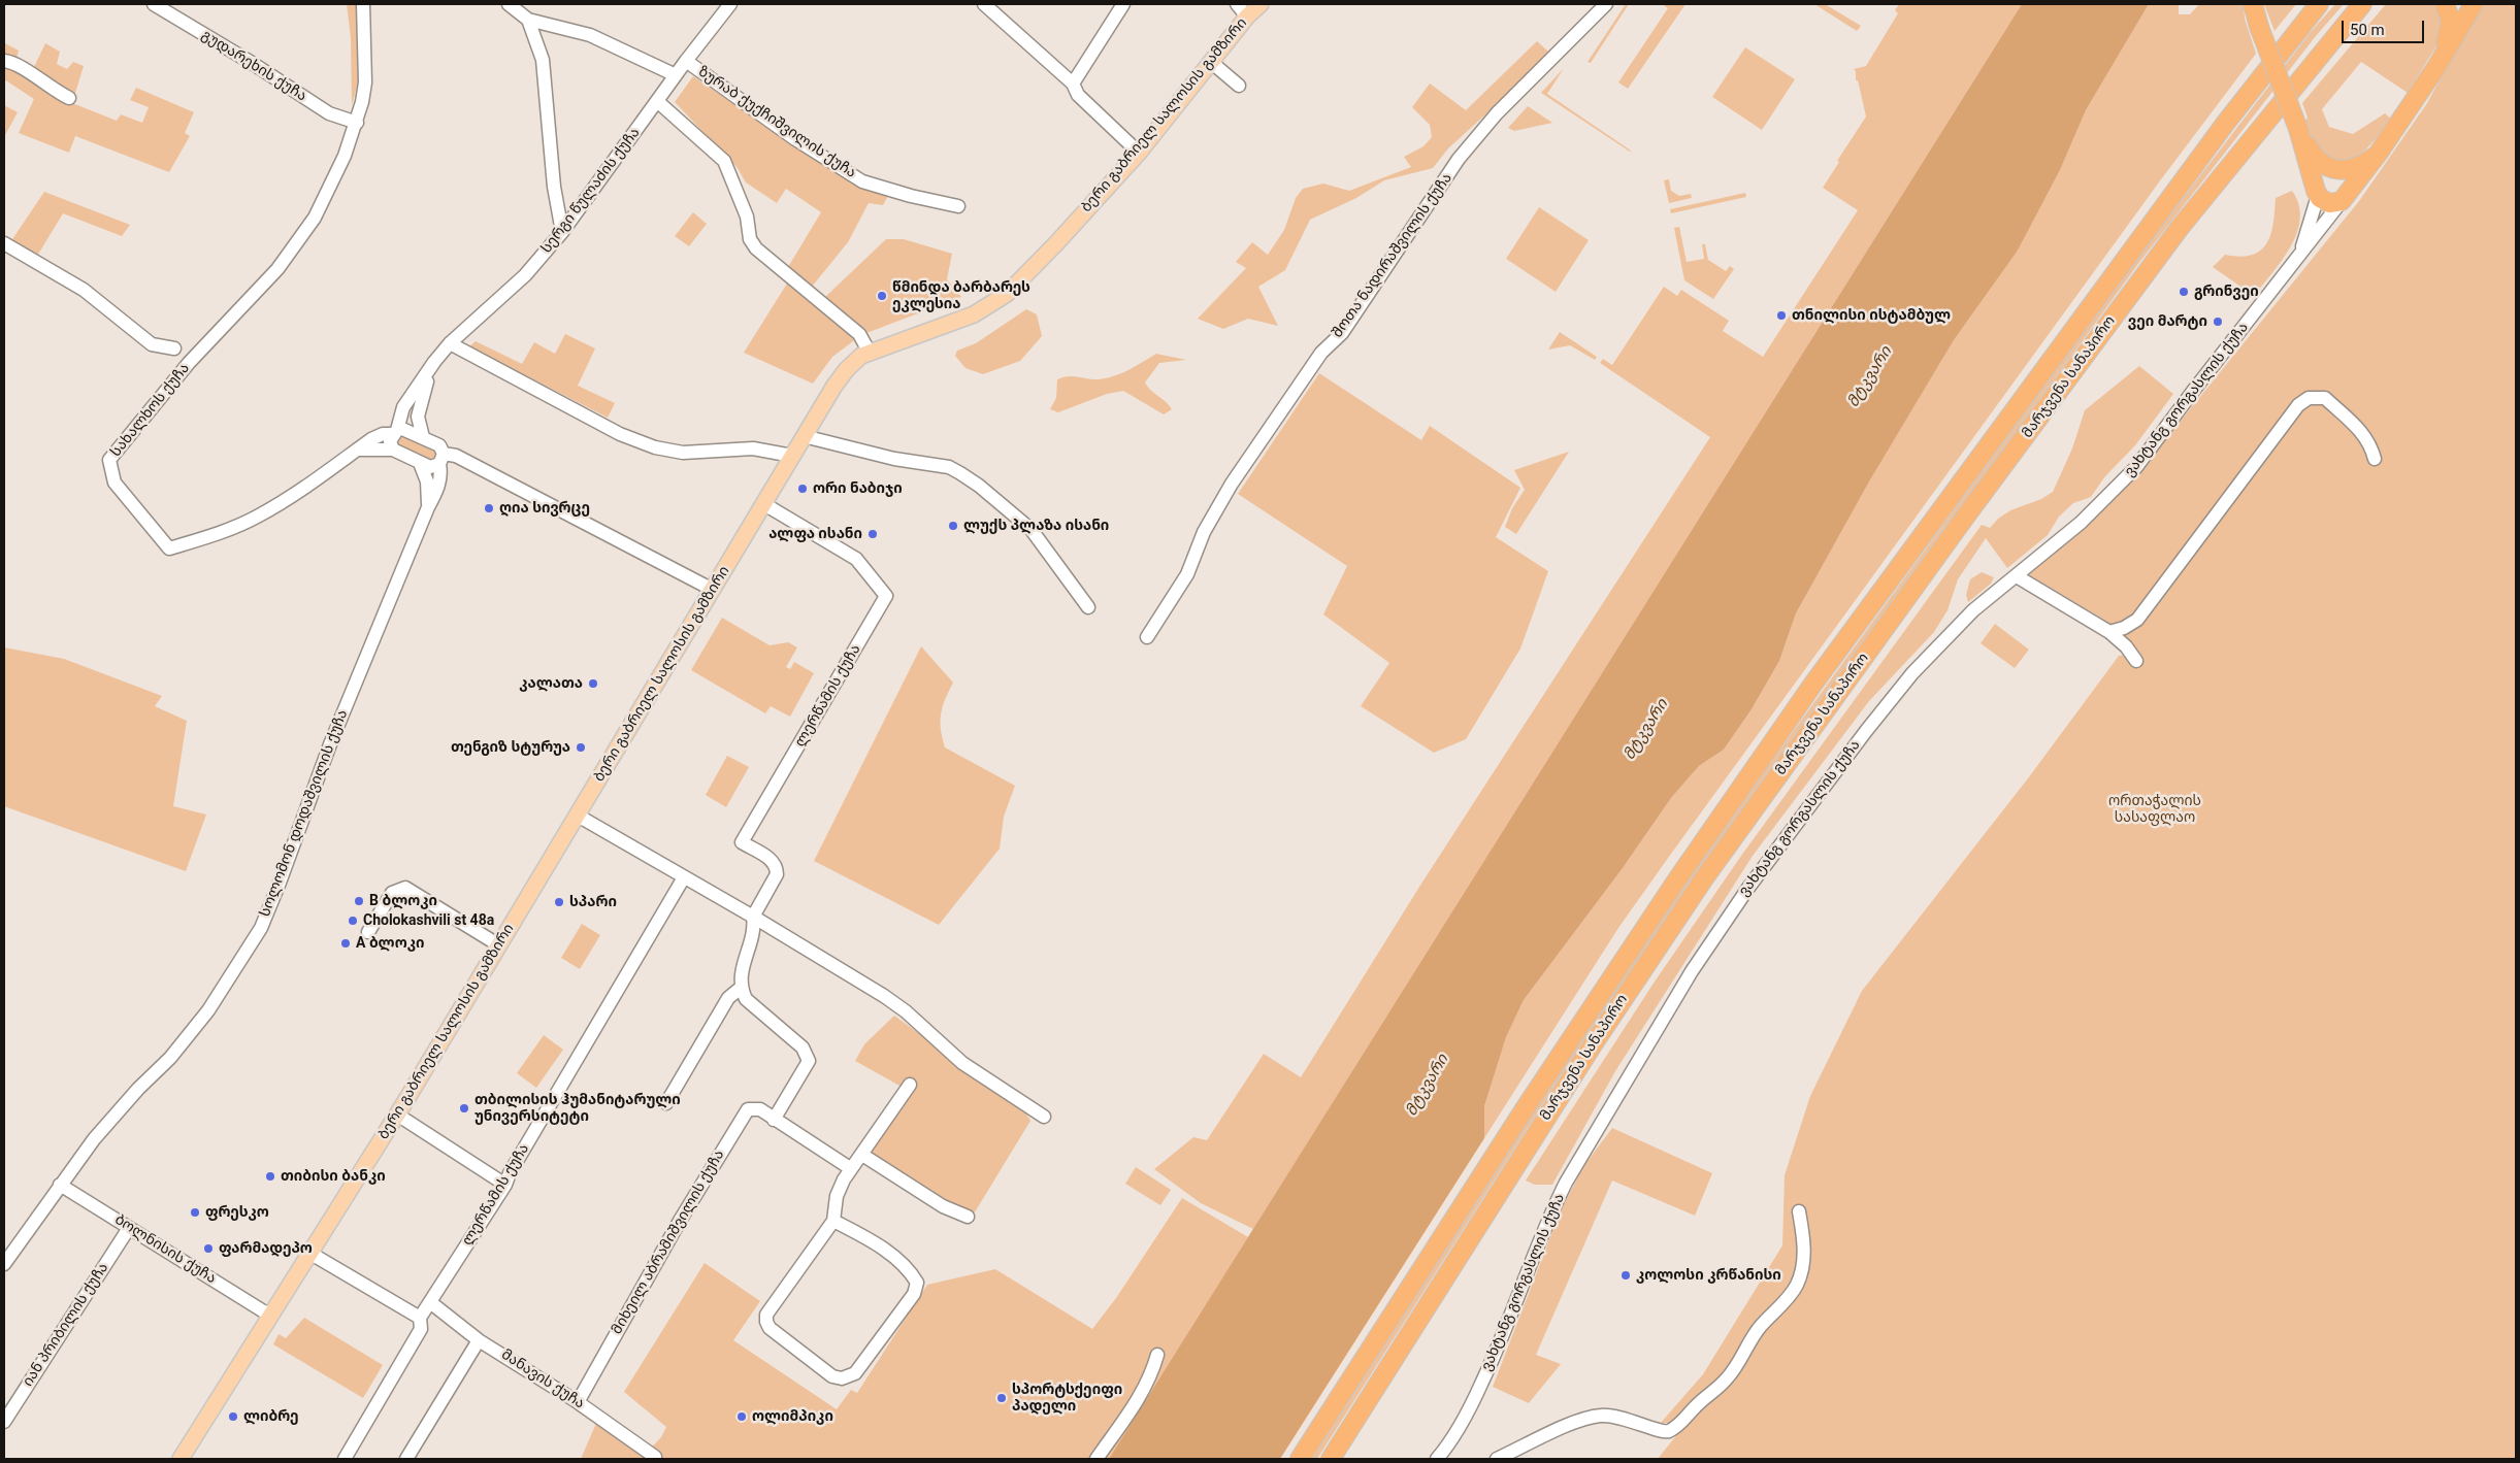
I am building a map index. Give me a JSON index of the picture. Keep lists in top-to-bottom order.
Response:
{
  "streets": {
    "highway": ["მარჯვენა სანაპირო"],
    "main road": ["ბერი გაბრიელ სალოსის გამზირი"],
    "street": [
      "გუდარეხის ქუჩა",
      "ზურაბ ქუქჩიშვილის ქუჩა",
      "სერგი წულაძის ქუჩა",
      "შოთა ნადირაშვილის ქუჩა",
      "ვახტანგ გორგასლის ქუჩა",
      "სახალხოს ქუჩა",
      "ლერწამის ქუჩა",
      "სოლომონ დოდაშვილის ქუჩა",
      "მიხეილ აბრამიშვილის ქუჩა",
      "ბოლნისის ქუჩა",
      "იან პრიბილის ქუჩა",
      "მანავის ქუჩა"
    ]
  },
  "crossings": [
    ["გუდარეხის ქუჩა", "სახალხოს ქუჩა"],
    ["ბერი გაბრიელ სალოსის გამზირი", "ლერწამის ქუჩა"],
    ["ბერი გაბრიელ სალოსის გამზირი", "ბოლნისის ქუჩა"],
    ["ზურაბ ქუქჩიშვილის ქუჩა", "სერგი წულაძის ქუჩა"],
    ["სერგი წულაძის ქუჩა", "სახალხოს ქუჩა"],
    ["ლერწამის ქუჩა", "მანავის ქუჩა"],
    ["სოლომონ დოდაშვილის ქუჩა", "ბოლნისის ქუჩა"],
    ["მიხეილ აბრამიშვილის ქუჩა", "მანავის ქუჩა"],
    ["ბოლნისის ქუჩა", "იან პრიბილის ქუჩა"]
  ],
  "water": ["მტკვარი"],
  "parks": ["ორთაჭალის სასაფლაო"],
  "places": [
    "გრინვეი",
    "წმინდა ბარბარეს ეკლესია",
    "თნილისი ისტამბულ",
    "ვეი მარტი",
    "ორი ნაბიჯი",
    "ღია სივრცე",
    "ლუქს პლაზა ისანი",
    "ალფა ისანი",
    "კალათა",
    "თენგიზ სტურუა",
    "B ბლოკი",
    "სპარი",
    "Cholokashvili st 48a",
    "A ბლოკი",
    "თბილისის ჰუმანიტარული უნივერსიტეტი",
    "თიბისი ბანკი",
    "ფრესკო",
    "ფარმადეპო",
    "კოლოსი კრწანისი",
    "სპორტსქეიფი პადელი",
    "ლიბრე",
    "ოლიმპიკი"
  ],
  "scale_bar": "50 m"
}
